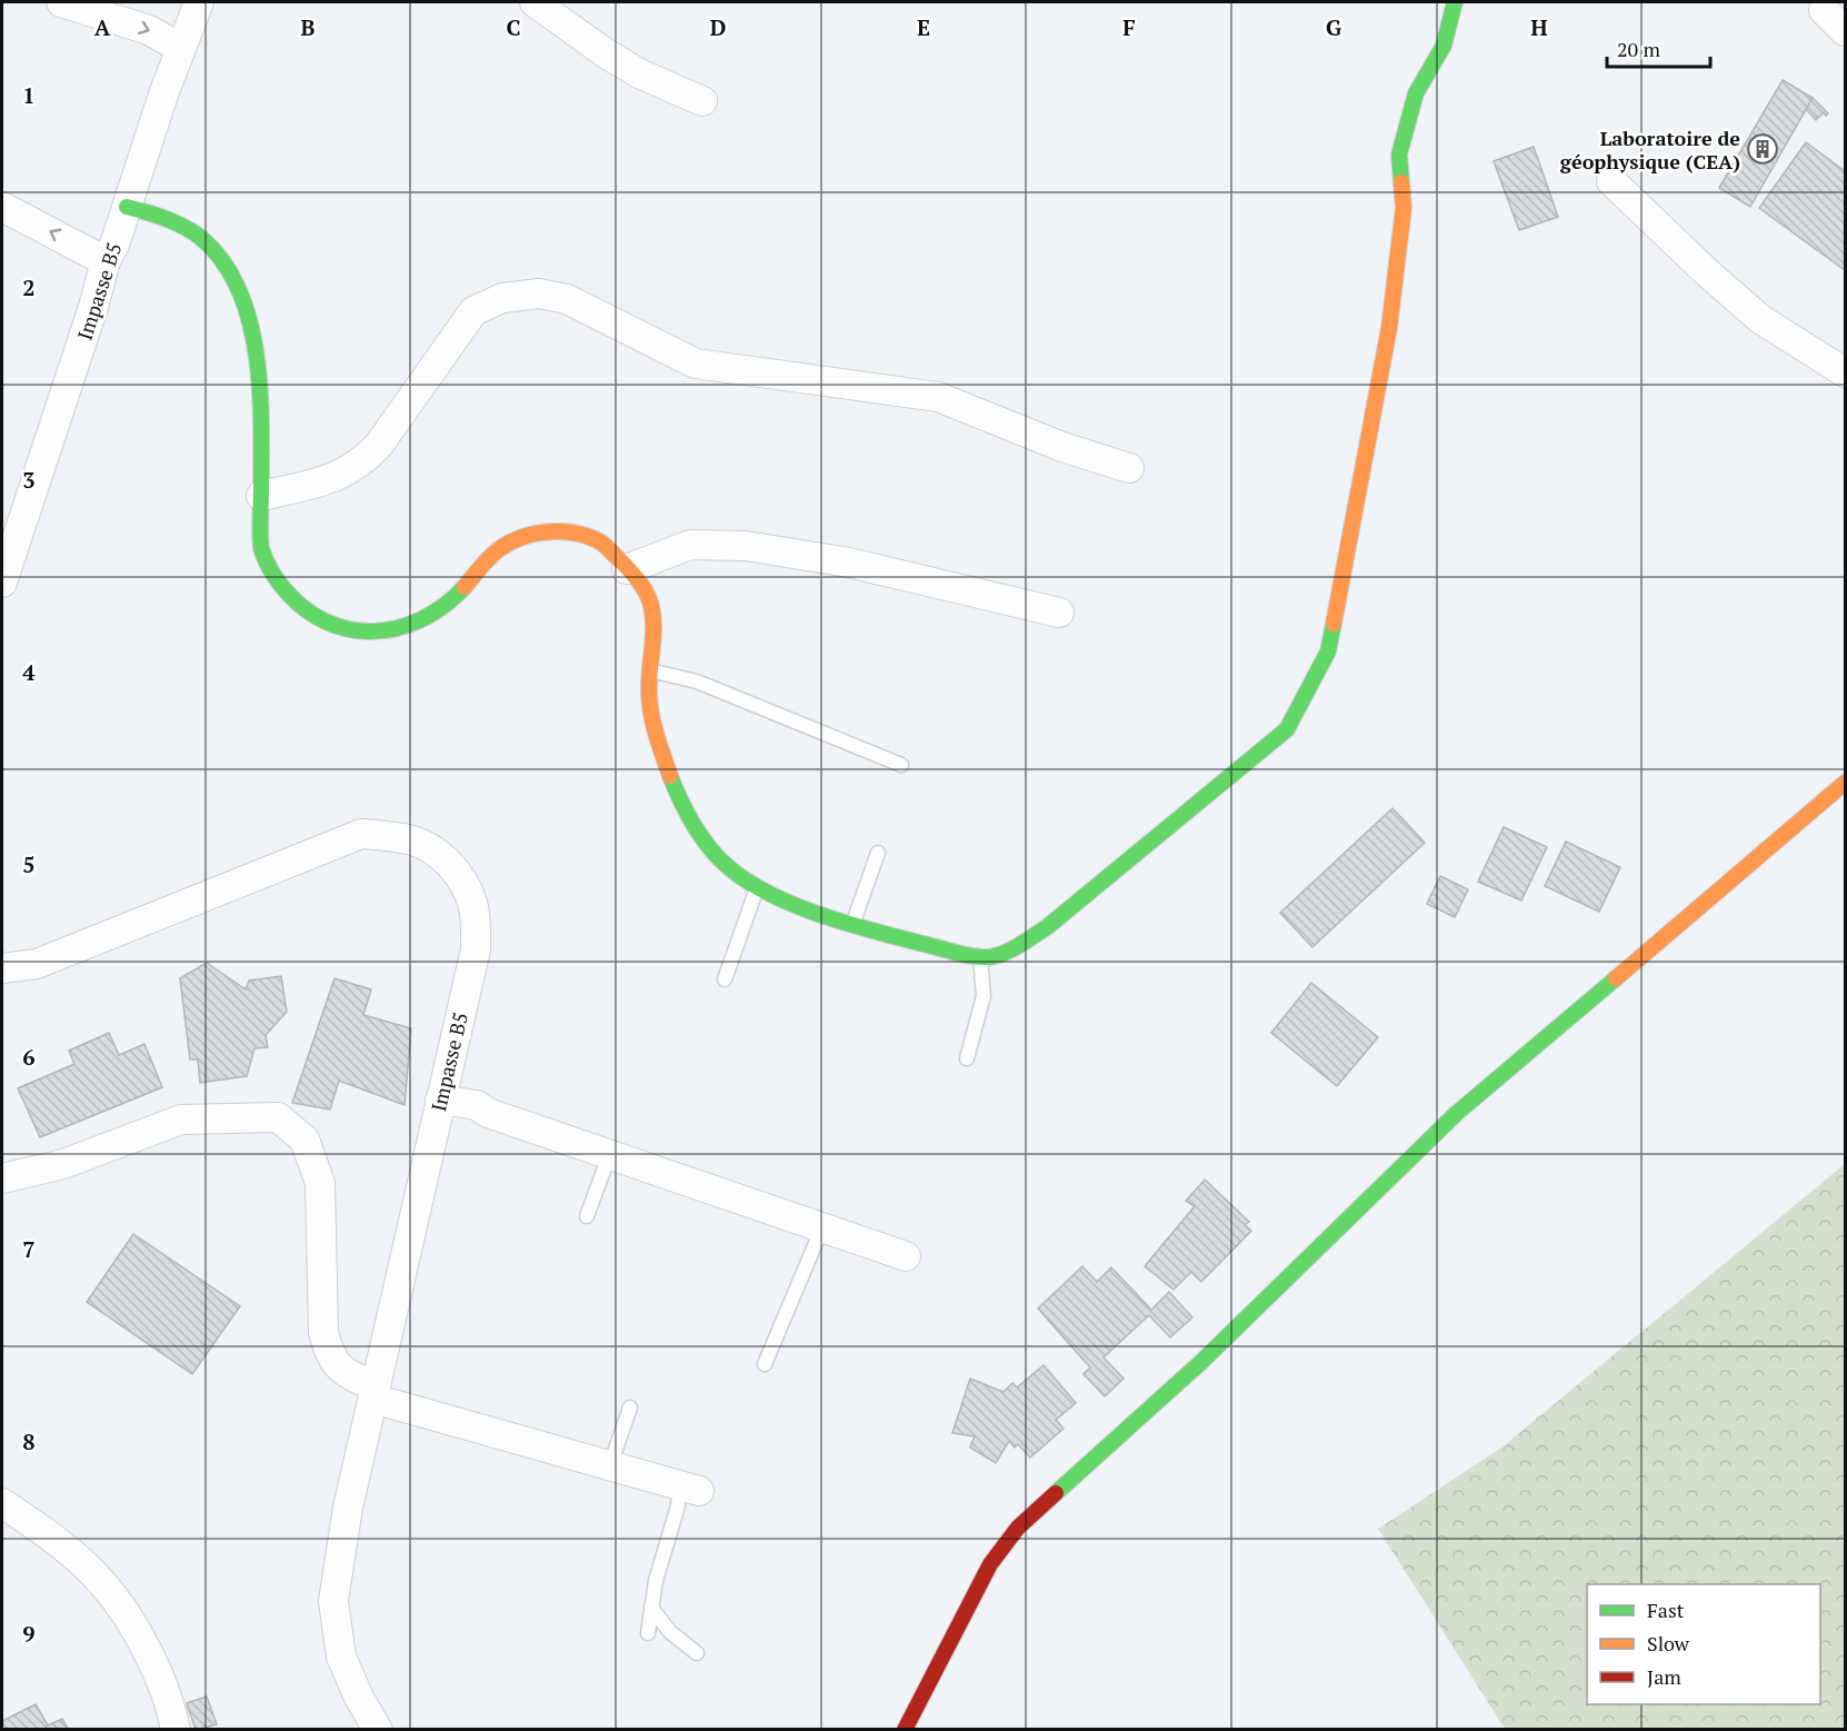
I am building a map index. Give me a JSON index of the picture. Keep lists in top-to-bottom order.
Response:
{
  "streets": {
    "street": ["Impasse B5"]
  },
  "places": {
    "building": ["Laboratoire de géophysique (CEA)"]
  },
  "legend": ["Fast", "Slow", "Jam"],
  "scale_bar": "20 m",
  "grid": {
    "columns": [
      "A",
      "B",
      "C",
      "D",
      "E",
      "F",
      "G",
      "H"
    ],
    "rows": [
      "1",
      "2",
      "3",
      "4",
      "5",
      "6",
      "7",
      "8",
      "9"
    ]
  }
}
